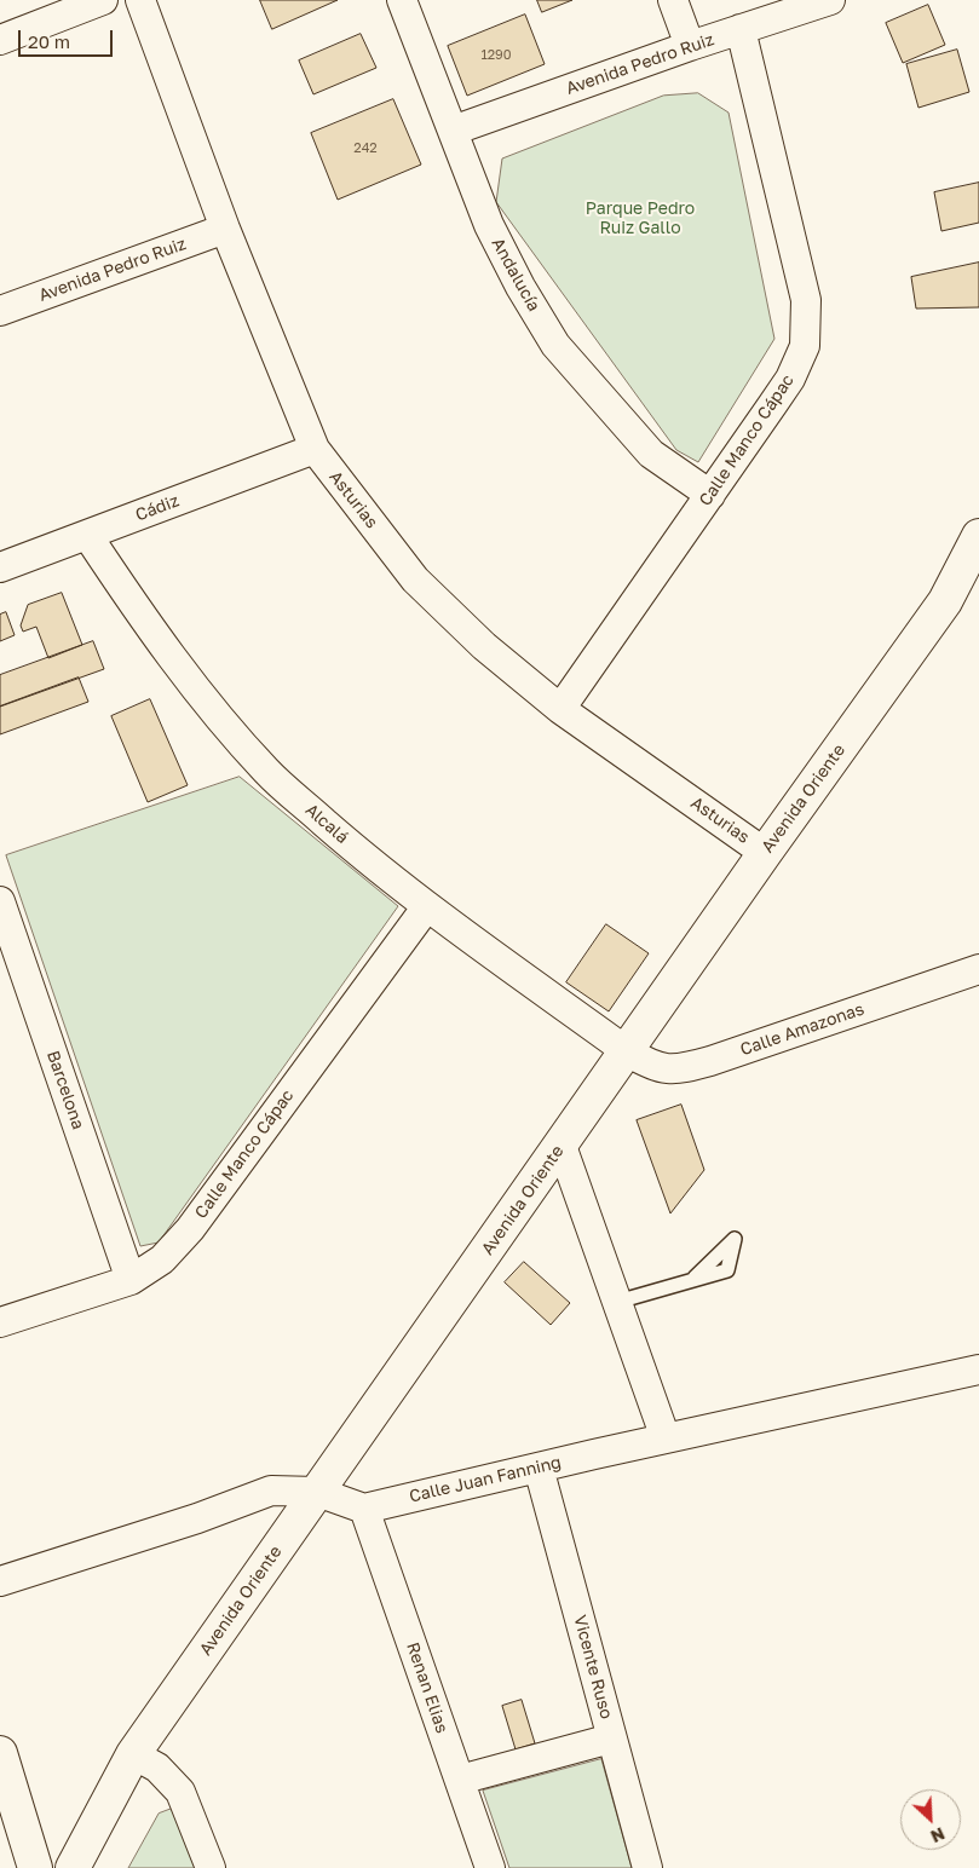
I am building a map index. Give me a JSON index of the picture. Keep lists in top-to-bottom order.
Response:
{
  "streets": {
    "main road": ["Avenida Oriente"],
    "street": [
      "Avenida Pedro Ruiz",
      "Andalucía",
      "Calle Manco Cápac",
      "Asturias",
      "Cádiz",
      "Alcalá",
      "Calle Amazonas",
      "Barcelona",
      "Calle Juan Fanning",
      "Vicente Ruso",
      "Renan Elias"
    ]
  },
  "crossings": [
    ["Avenida Pedro Ruiz", "Andalucía"],
    ["Avenida Pedro Ruiz", "Calle Manco Cápac"],
    ["Avenida Pedro Ruiz", "Asturias"],
    ["Andalucía", "Calle Manco Cápac"],
    ["Calle Manco Cápac", "Asturias"],
    ["Calle Manco Cápac", "Alcalá"],
    ["Calle Manco Cápac", "Barcelona"],
    ["Asturias", "Cádiz"],
    ["Asturias", "Avenida Oriente"],
    ["Cádiz", "Alcalá"],
    ["Avenida Oriente", "Alcalá"],
    ["Avenida Oriente", "Calle Amazonas"],
    ["Alcalá", "Calle Amazonas"],
    ["Calle Juan Fanning", "Vicente Ruso"],
    ["Calle Juan Fanning", "Renan Elias"]
  ],
  "parks": ["Parque Pedro Ruiz Gallo"],
  "house_numbers": ["1290", "242"],
  "scale_bar": "20 m",
  "north": "bottom right"
}
